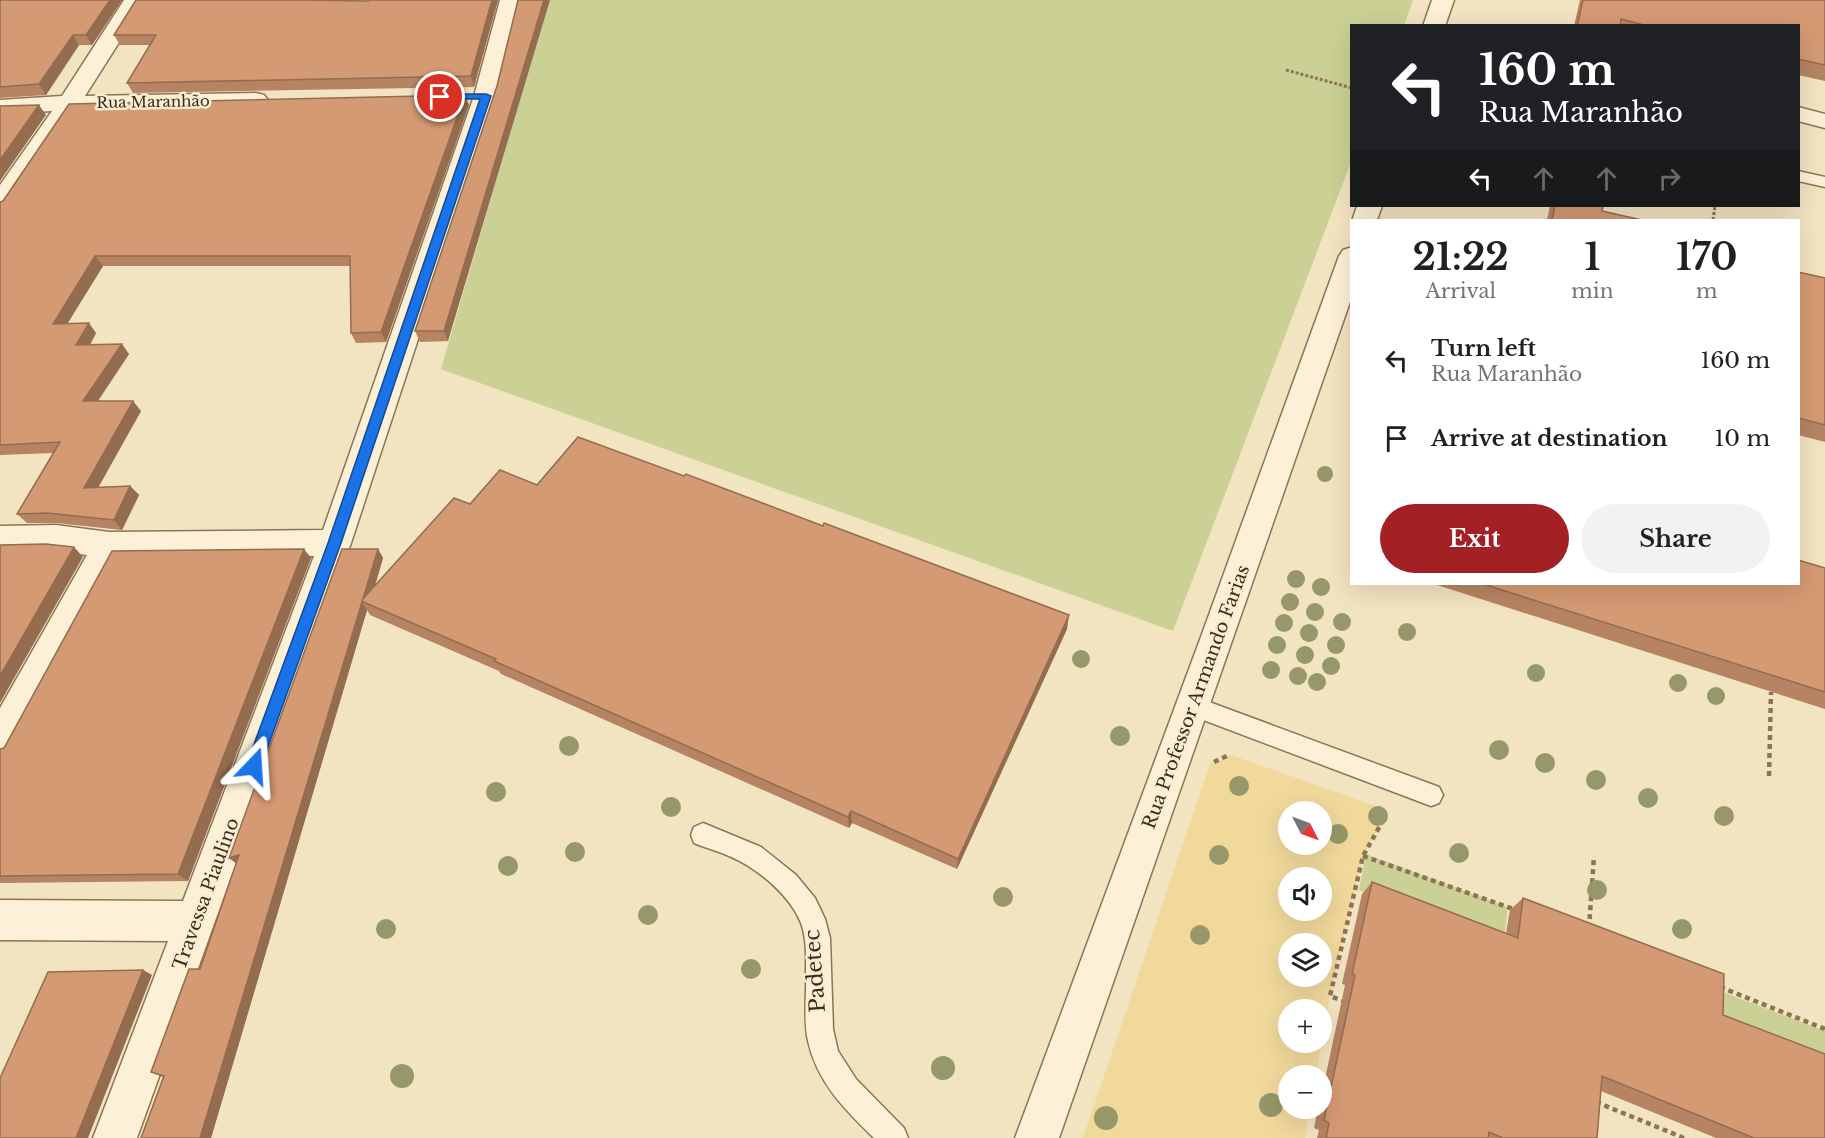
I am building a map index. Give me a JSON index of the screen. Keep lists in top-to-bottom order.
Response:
{
  "streets": {
    "street": ["Rua Maranhão", "Rua Professor Armando Farias", "Travessa Piaulino"],
    "lane": ["Padetec"]
  },
  "north": "bottom right",
  "page": {
    "turn": ["160 m", "Rua Maranhão"],
    "eta": [
      "21:22",
      "Arrival",
      "1",
      "min",
      "170",
      "m"
    ],
    "list": [
      {
        "name": "Turn left",
        "note": "Rua Maranhão",
        "value": "160 m"
      },
      {
        "name": "Arrive at destination",
        "value": "10 m"
      }
    ],
    "buttons": ["Exit", "Share"],
    "map_buttons": ["+", "−"]
  }
}
